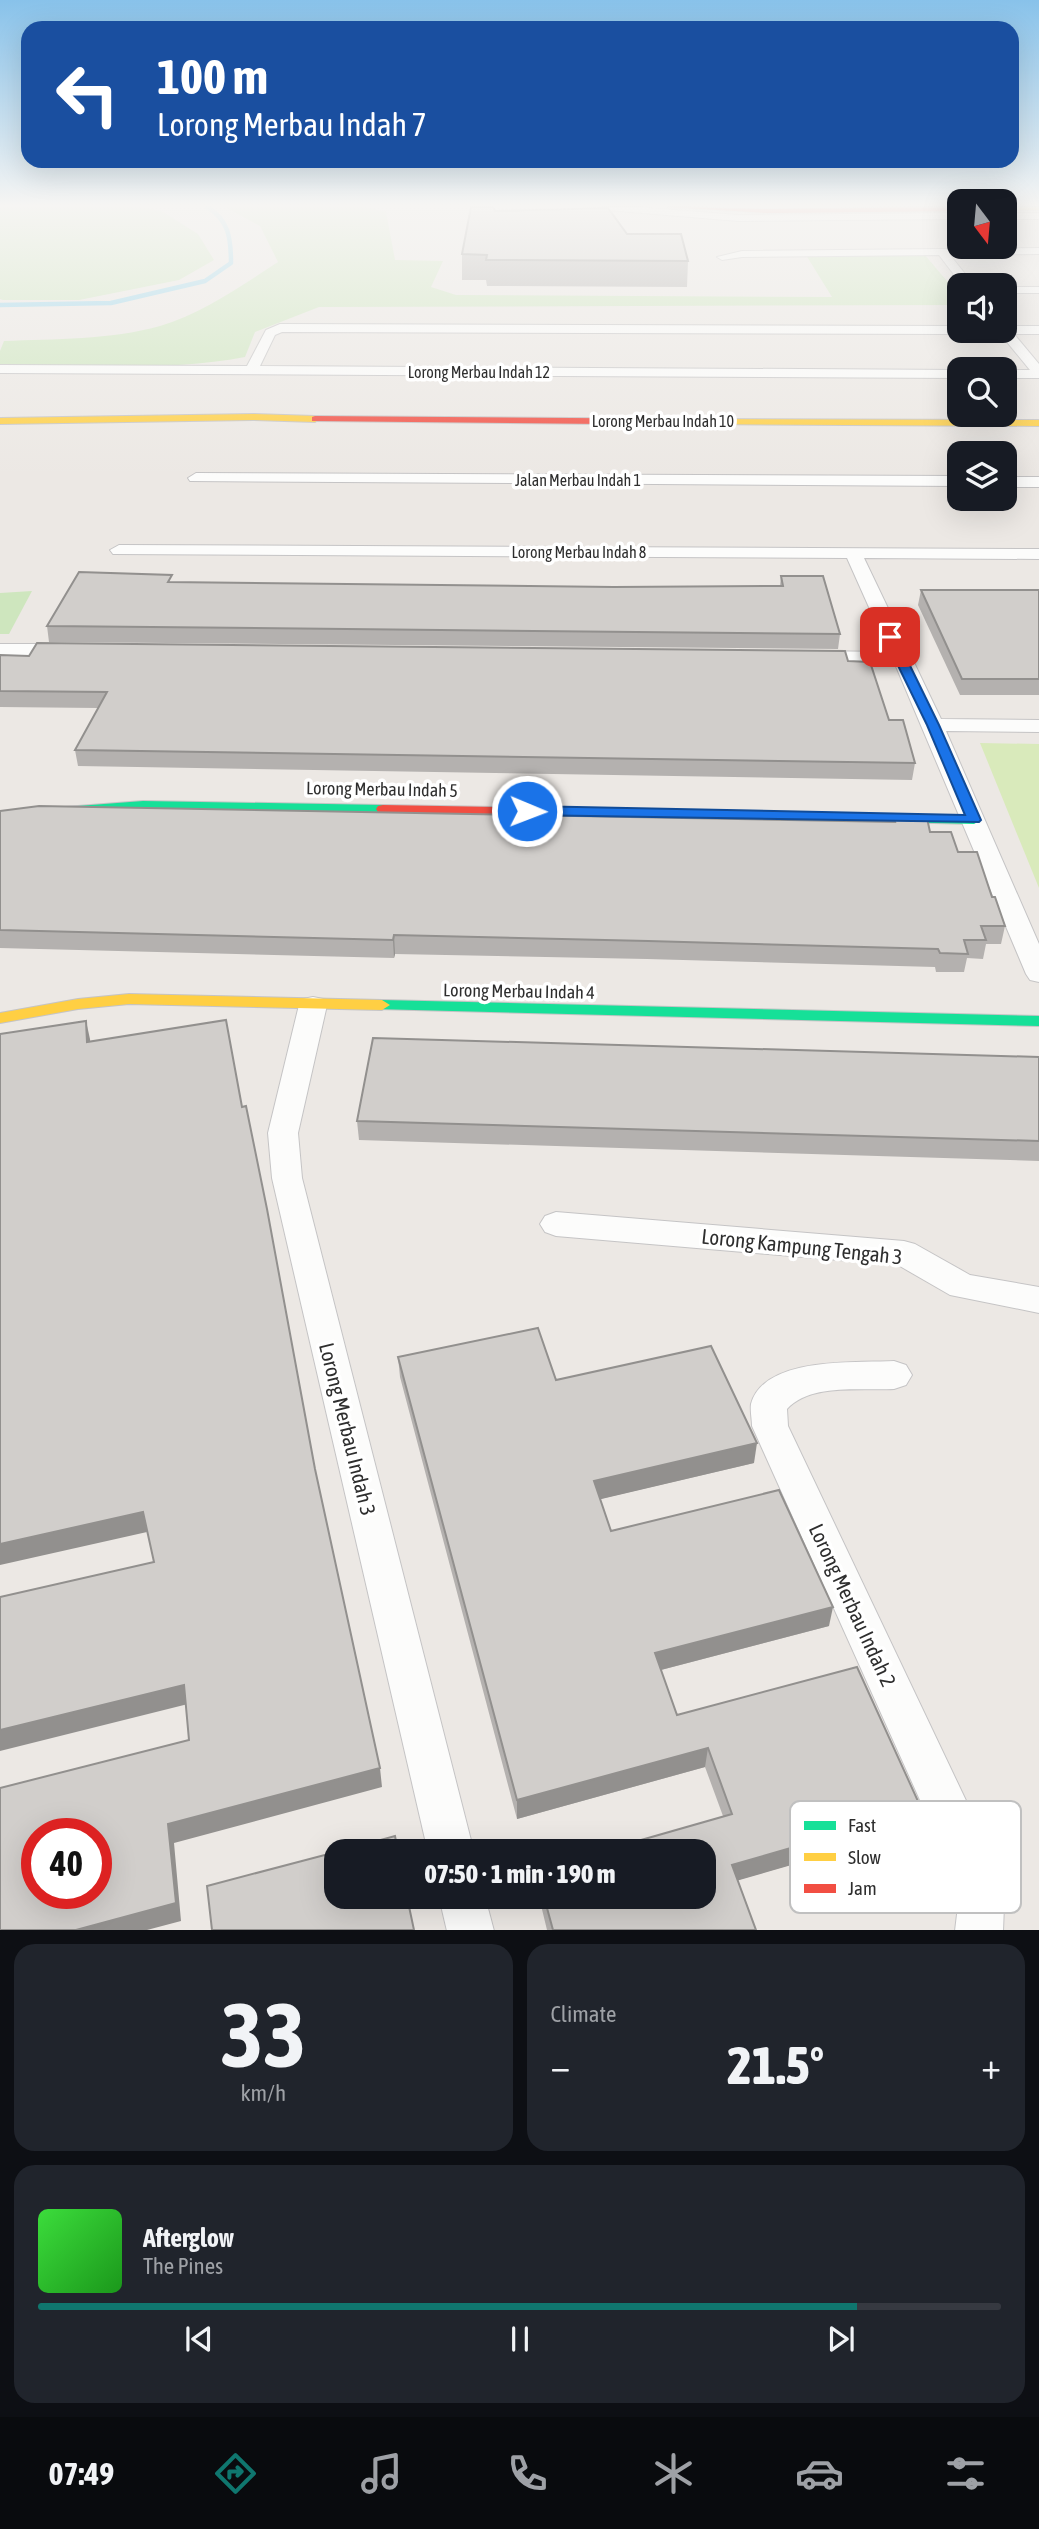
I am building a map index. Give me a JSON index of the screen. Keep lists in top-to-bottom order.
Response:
{
  "streets": {
    "street": [
      "Lorong Merbau Indah 12",
      "Lorong Merbau Indah 10",
      "Jalan Merbau Indah 1",
      "Lorong Merbau Indah 8",
      "Lorong Merbau Indah 5",
      "Lorong Merbau Indah 4",
      "Lorong Kampung Tengah 3",
      "Lorong Merbau Indah 3",
      "Lorong Merbau Indah 2"
    ]
  },
  "crossings": [
    ["Lorong Merbau Indah 4", "Lorong Merbau Indah 3"]
  ],
  "legend": ["Fast", "Slow", "Jam"],
  "north": "bottom",
  "page": {
    "turn": ["100 m", "Lorong Merbau Indah 7"],
    "limit": "40",
    "trip": "07:50 · 1 min · 190 m",
    "tile": [
      ["33", "km/h"],
      "Climate"
    ],
    "heat": ["−", "21.5°", "+"],
    "song": ["Afterglow", "The Pines"],
    "tabs": "07:49"
  }
}
